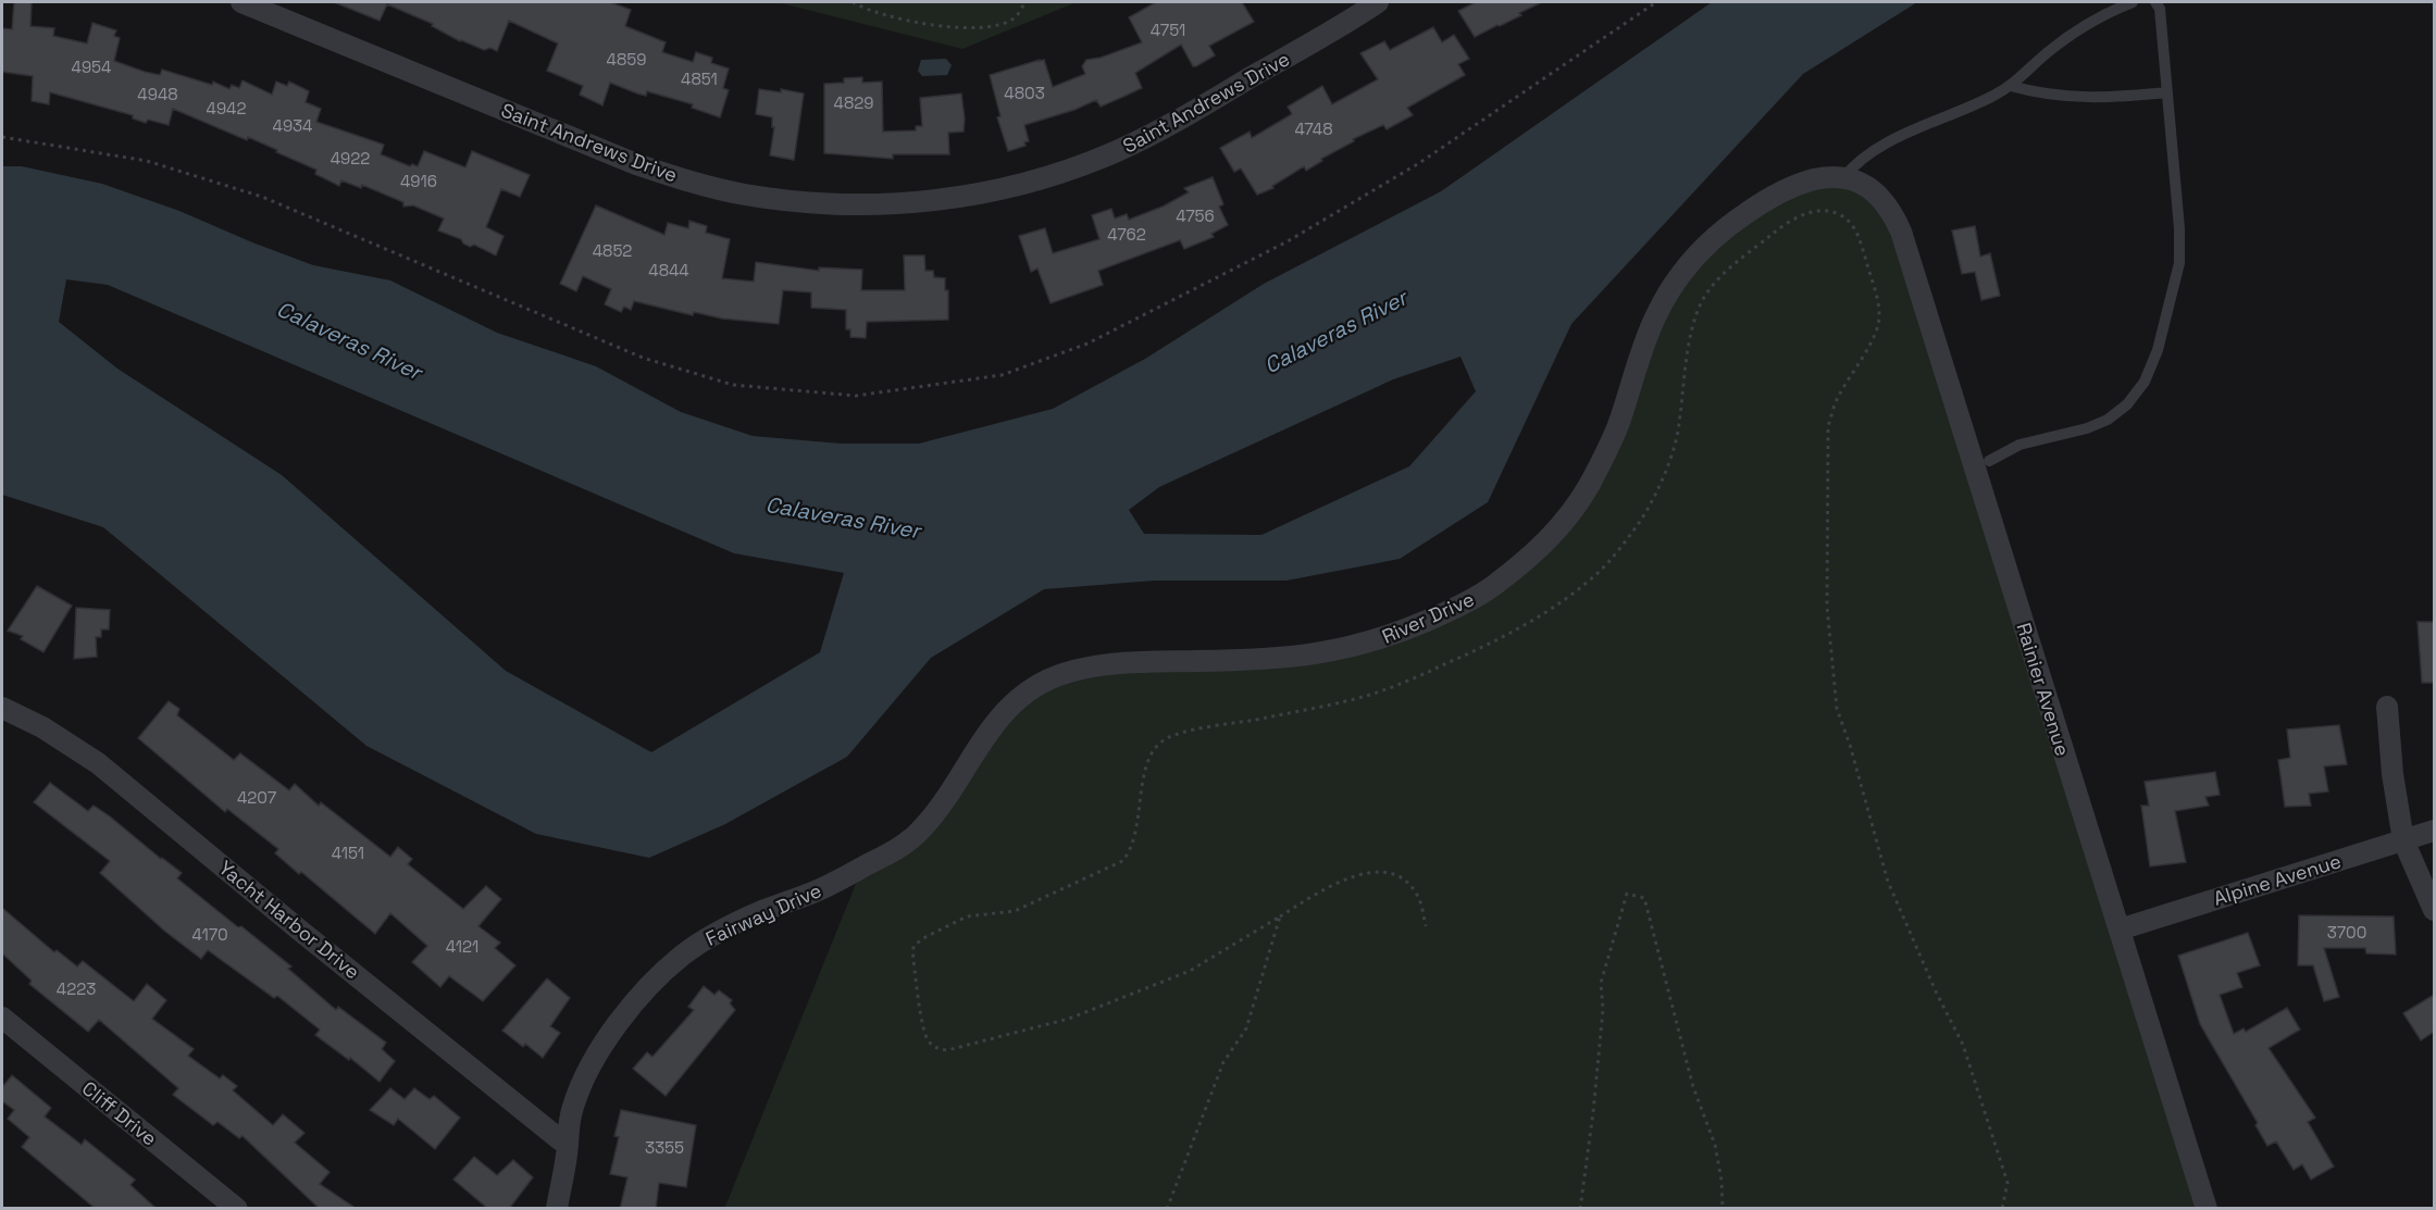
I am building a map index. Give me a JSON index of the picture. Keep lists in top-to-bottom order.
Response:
{
  "streets": {
    "street": [
      "Saint Andrews Drive",
      "River Drive",
      "Rainier Avenue",
      "Alpine Avenue",
      "Fairway Drive",
      "Yacht Harbor Drive",
      "Cliff Drive"
    ]
  },
  "crossings": [
    ["River Drive", "Rainier Avenue"],
    ["River Drive", "Fairway Drive"],
    ["Rainier Avenue", "Alpine Avenue"],
    ["Fairway Drive", "Yacht Harbor Drive"]
  ],
  "water": ["Calaveras River"],
  "house_numbers": [
    "4751",
    "4859",
    "4954",
    "4851",
    "4803",
    "4948",
    "4829",
    "4942",
    "4934",
    "4748",
    "4922",
    "4916",
    "4756",
    "4762",
    "4852",
    "4844",
    "4207",
    "4151",
    "3700",
    "4170",
    "4121",
    "4223",
    "3355"
  ]
}
